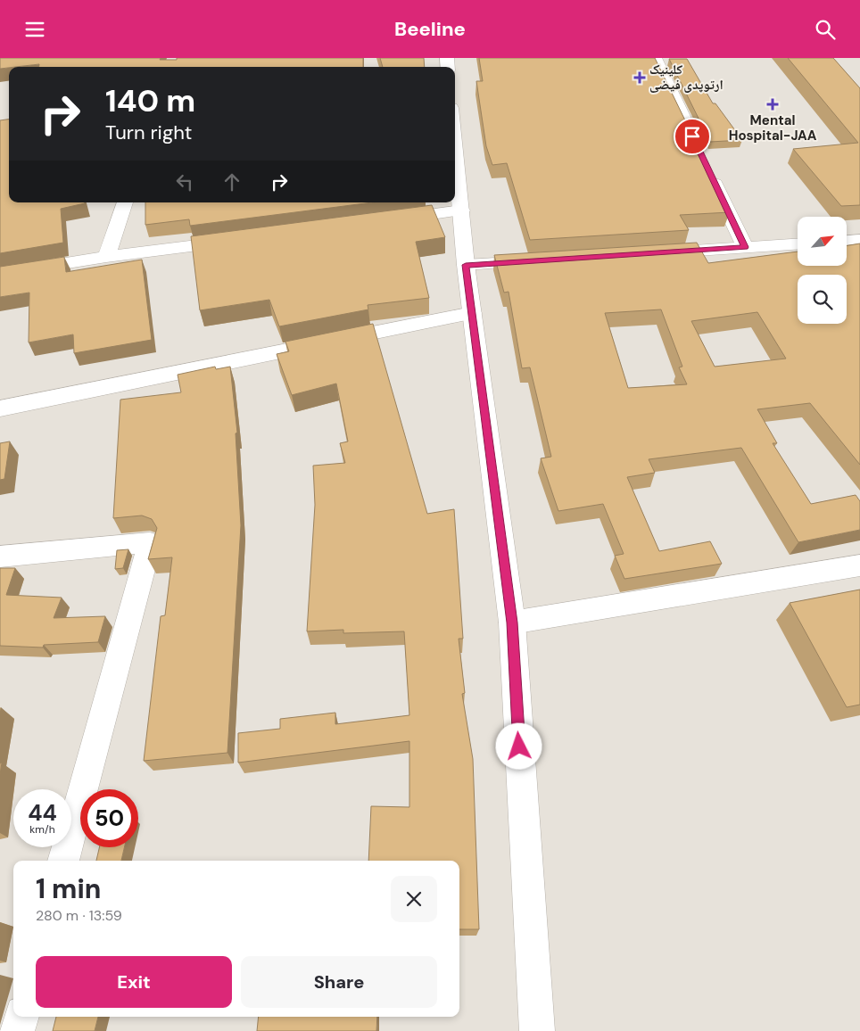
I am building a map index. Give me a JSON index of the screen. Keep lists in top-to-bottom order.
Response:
{
  "places": {
    "health": ["کلینیک ارتوپدی فیضی", "Mental Hospital-JAA"]
  },
  "north": "top right",
  "page": {
    "header": "Beeline",
    "turn": ["140 m", "Turn right"],
    "speed": "44 km/h",
    "limit": "50",
    "heading": ["1 min", "280 m · 13:59"],
    "buttons": ["Exit", "Share"]
  }
}
